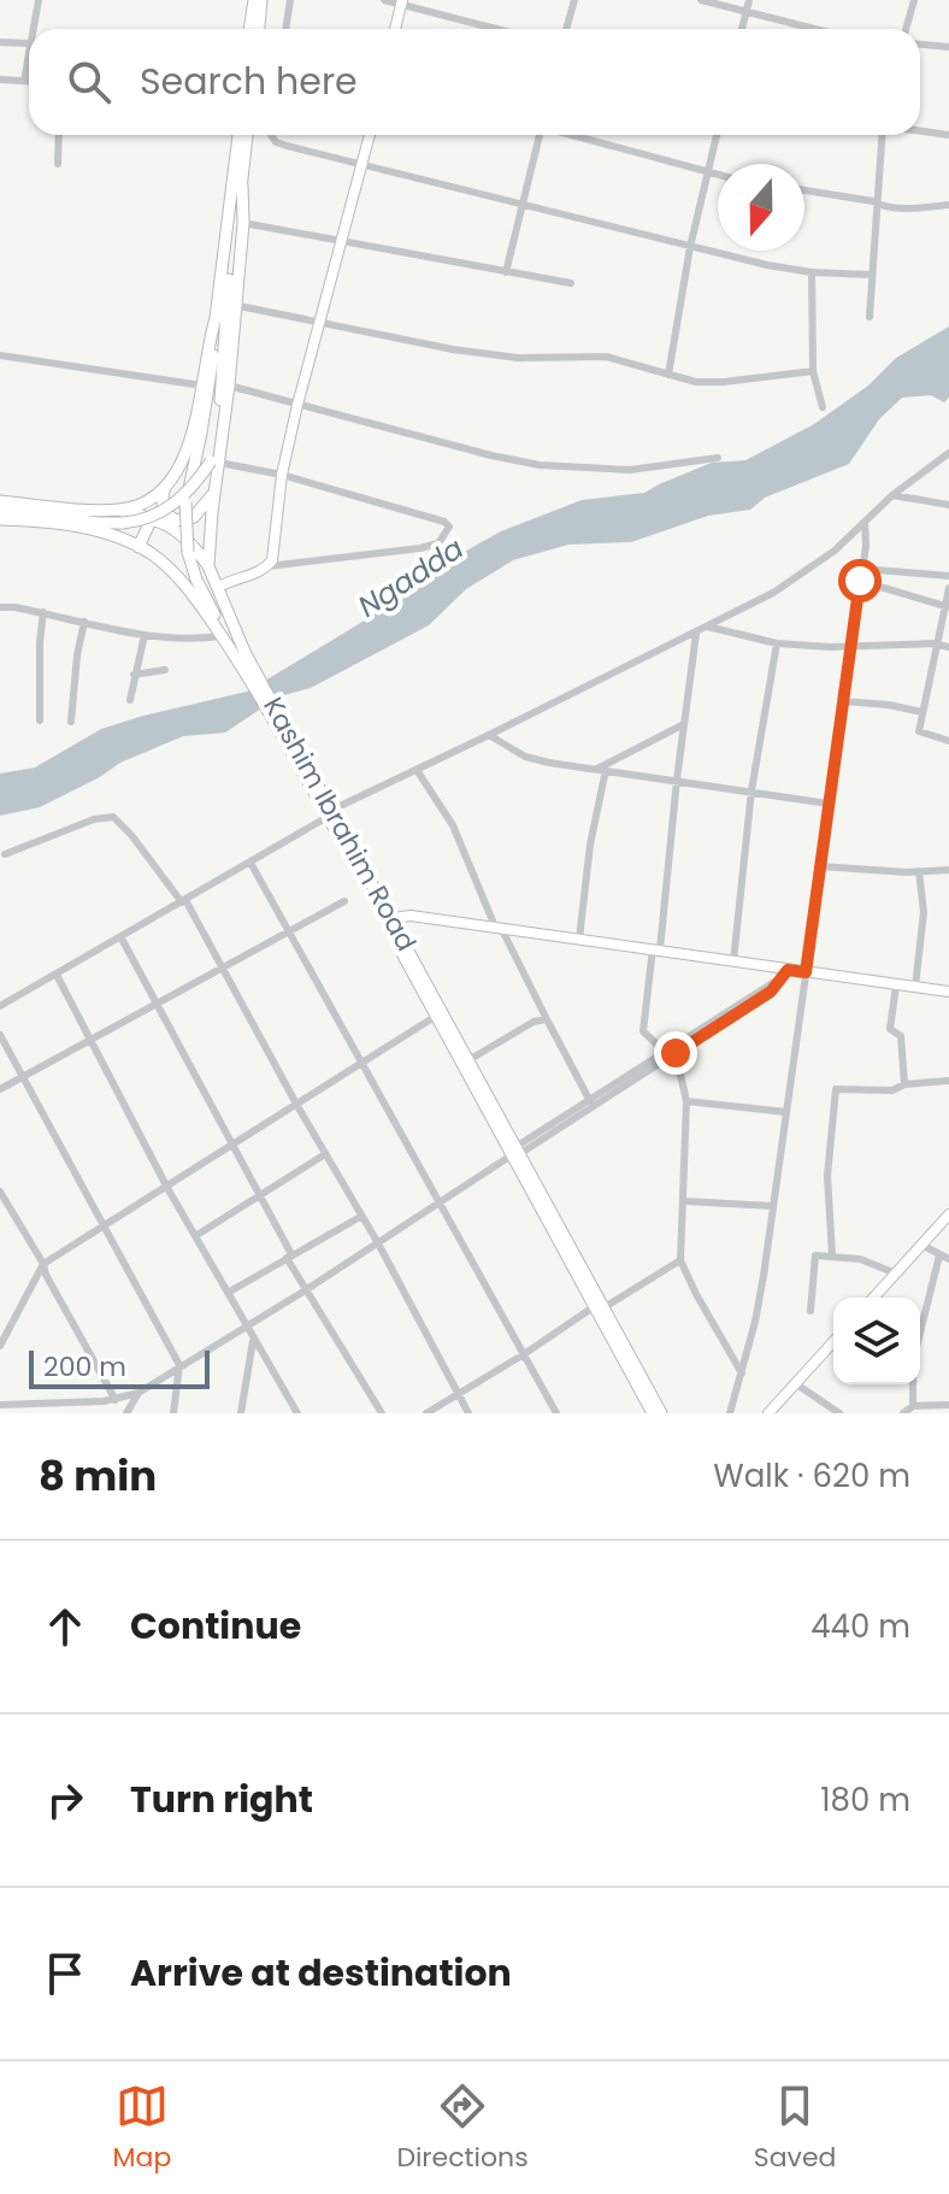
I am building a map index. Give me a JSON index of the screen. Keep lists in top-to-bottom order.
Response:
{
  "streets": {
    "highway": ["Kashim Ibrahim Road"]
  },
  "water": ["Ngadda"],
  "scale_bar": "200 m",
  "north": "bottom",
  "page": {
    "search": "Search here",
    "scale": "200 m",
    "heading": ["8 min", "Walk · 620 m"],
    "list": [
      ["Continue", "440 m"],
      ["Turn right", "180 m"],
      "Arrive at destination"
    ],
    "nav": ["Map", "Directions", "Saved"]
  }
}
